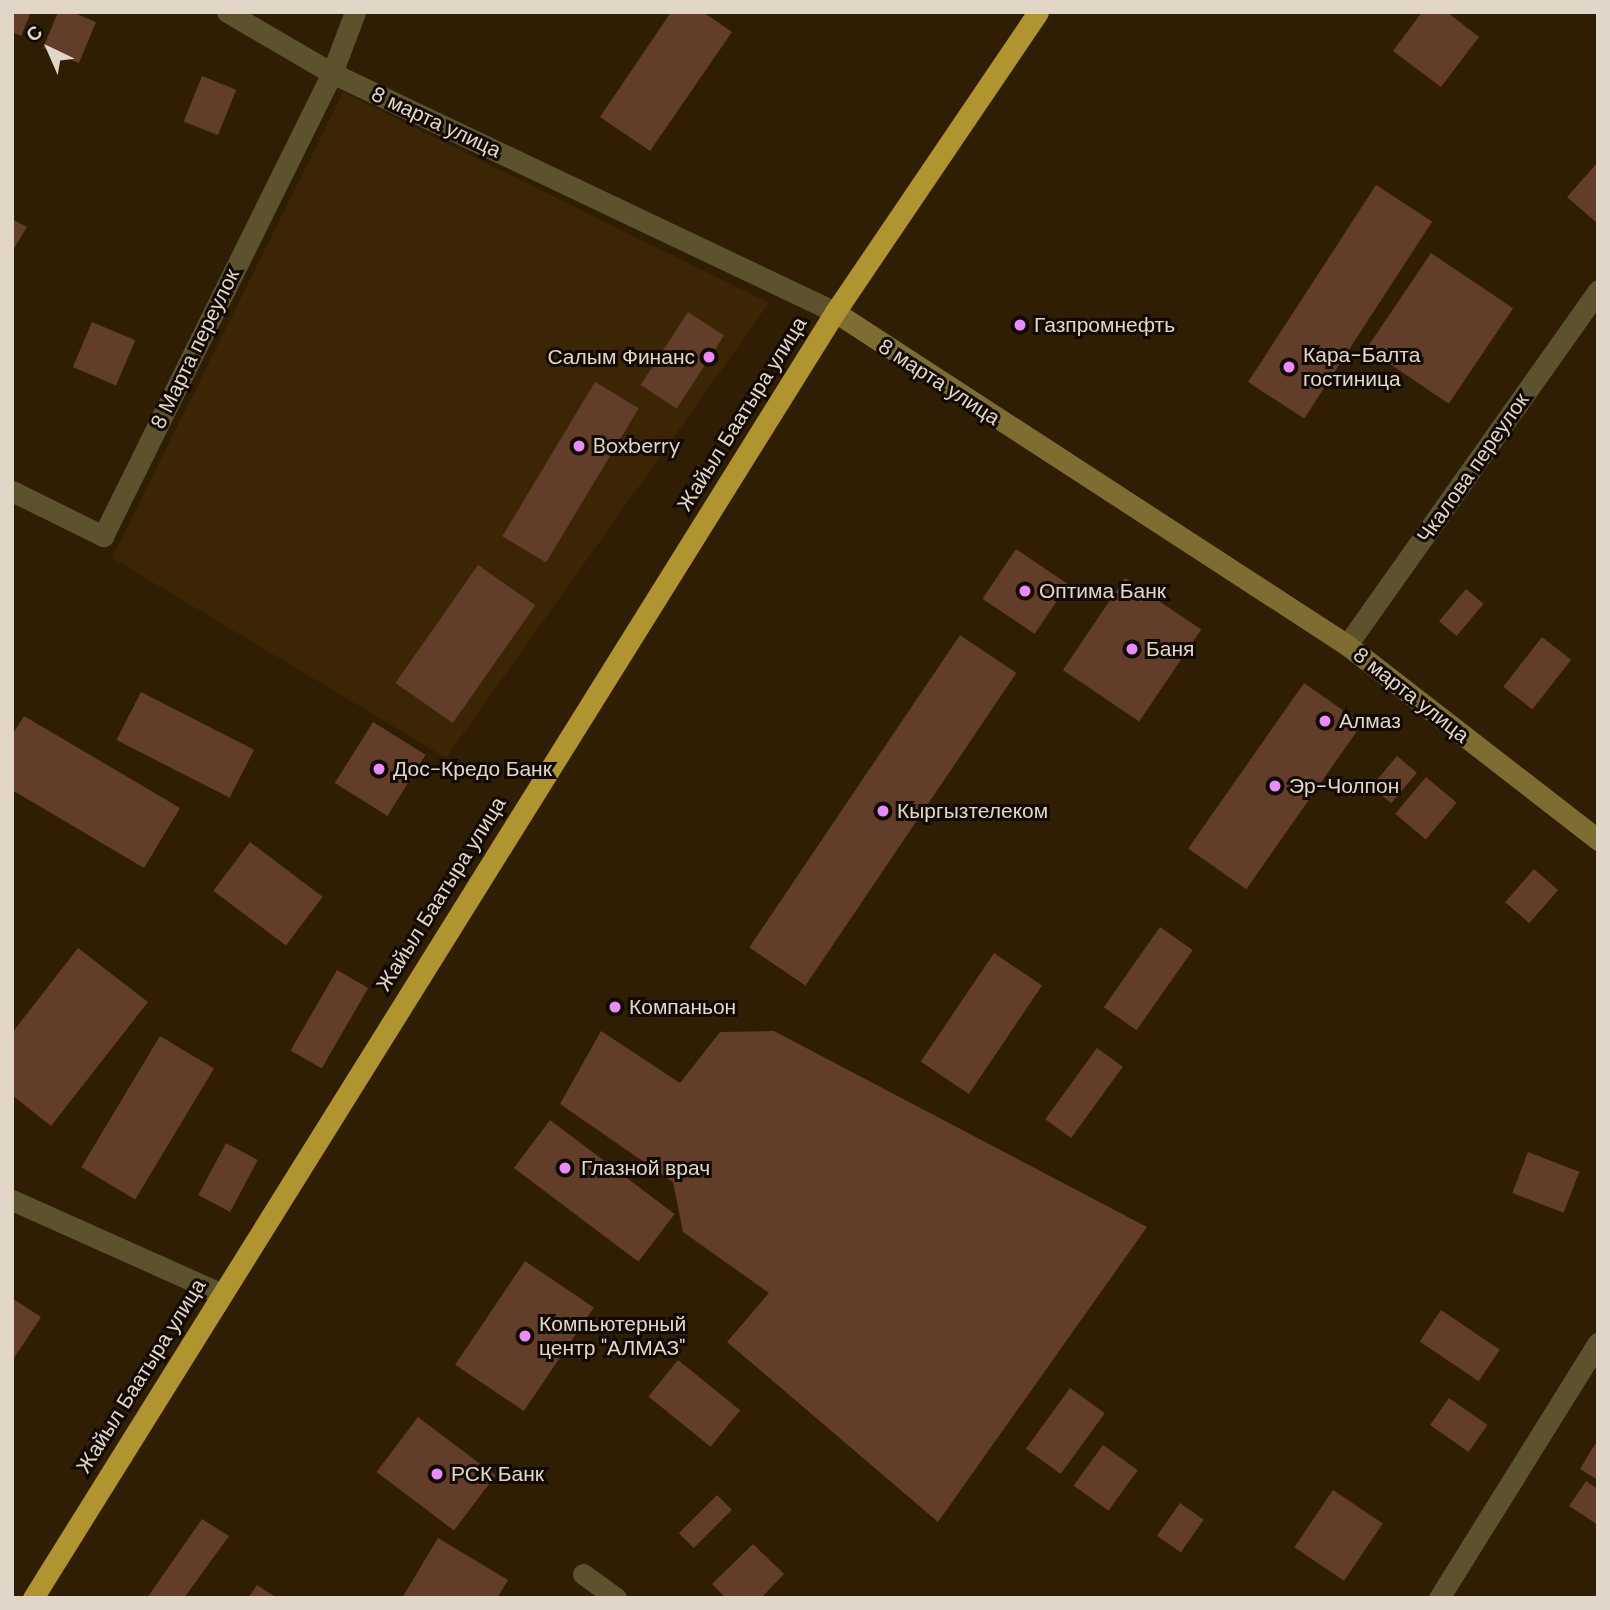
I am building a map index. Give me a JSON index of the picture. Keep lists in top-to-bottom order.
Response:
{
  "streets": {
    "highway": ["Жайыл Баатыра улица"],
    "street": ["8 марта улица", "8 Марта переулок", "Чкалова переулок"]
  },
  "crossings": [
    ["8 марта улица", "8 Марта переулок"],
    ["8 марта улица", "Жайыл Баатыра улица"],
    ["8 марта улица", "Чкалова переулок"]
  ],
  "places": [
    "Газпромнефть",
    "Салым Финанс",
    "Кара-Балта гостиница",
    "Boxberry",
    "Оптима Банк",
    "Баня",
    "Алмаз",
    "Дос-Кредо Банк",
    "Эр-Чолпон",
    "Кыргызтелеком",
    "Компаньон",
    "Глазной врач",
    "Компьютерный центр \"АЛМАЗ\"",
    "РСК Банк"
  ],
  "north": "top left"
}
